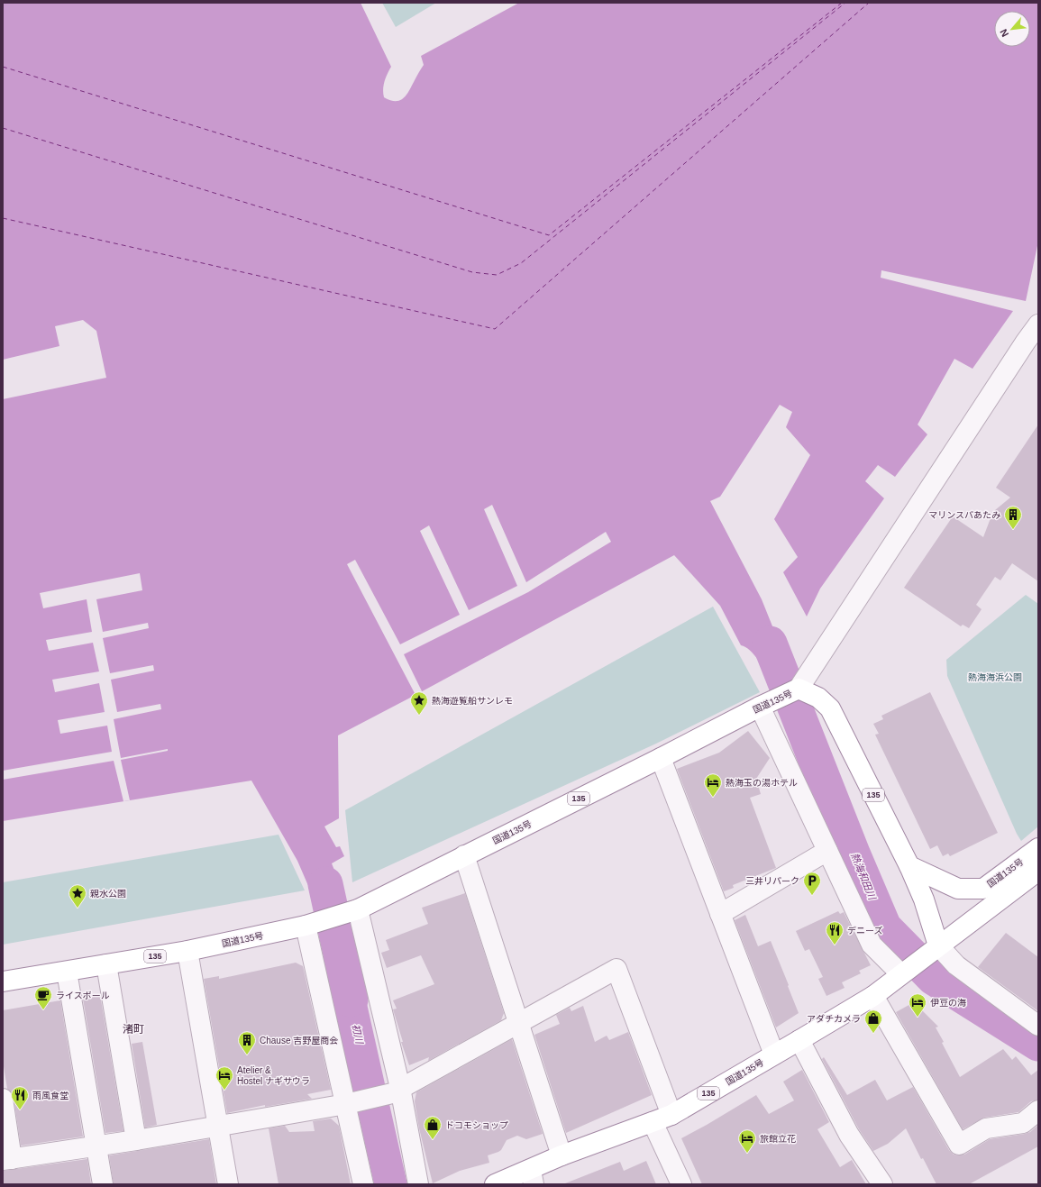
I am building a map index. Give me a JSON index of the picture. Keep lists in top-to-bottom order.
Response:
{
  "streets": {
    "highway": ["国道135号", "135"]
  },
  "districts": ["渚町"],
  "water": ["熱海和田川", "初川"],
  "parks": ["熱海海浜公園"],
  "places": {
    "building": ["マリンスパあたみ", "Chause 吉野屋商会"],
    "place": ["熱海遊覧船サンレモ", "親水公園"],
    "hotel": [
      "熱海玉の湯ホテル",
      "伊豆の海",
      "Atelier & Hostel ナギサウラ",
      "旅館立花"
    ],
    "parking": ["三井リパーク"],
    "restaurant": ["デニーズ", "雨風食堂"],
    "cafe": ["ライスボール"],
    "shop": ["アダチカメラ", "ドコモショップ"]
  },
  "north": "bottom left"
}
